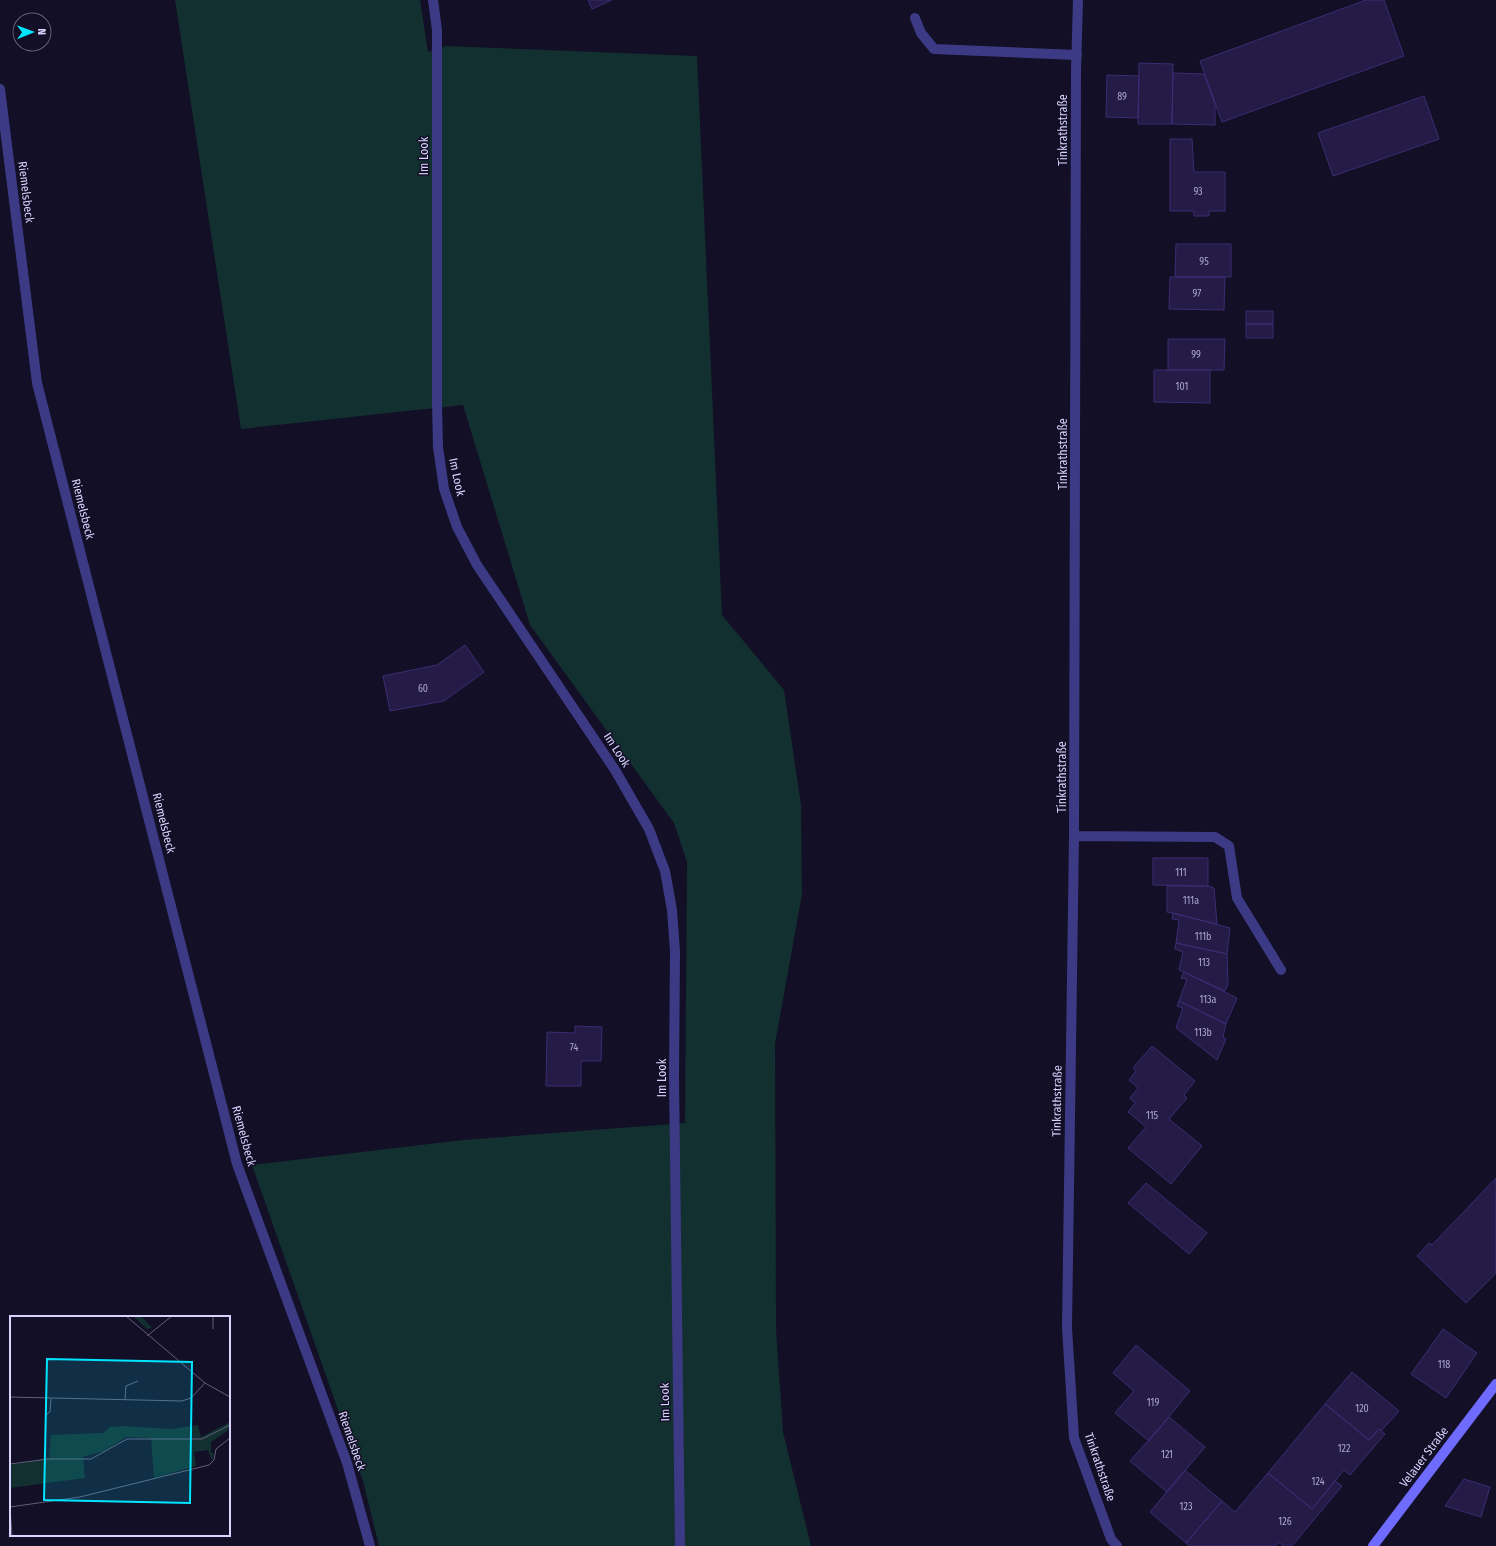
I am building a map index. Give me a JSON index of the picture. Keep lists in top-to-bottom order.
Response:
{
  "streets": {
    "main road": ["Velauer Straße"],
    "street": ["Tinkrathstraße", "Im Look", "Riemelsbeck"]
  },
  "house_numbers": [
    "89",
    "93",
    "95",
    "97",
    "99",
    "101",
    "60",
    "111",
    "111a",
    "111b",
    "113",
    "113a",
    "113b",
    "74",
    "115",
    "118",
    "119",
    "120",
    "122",
    "121",
    "124",
    "123",
    "126"
  ],
  "north": "right"
}
